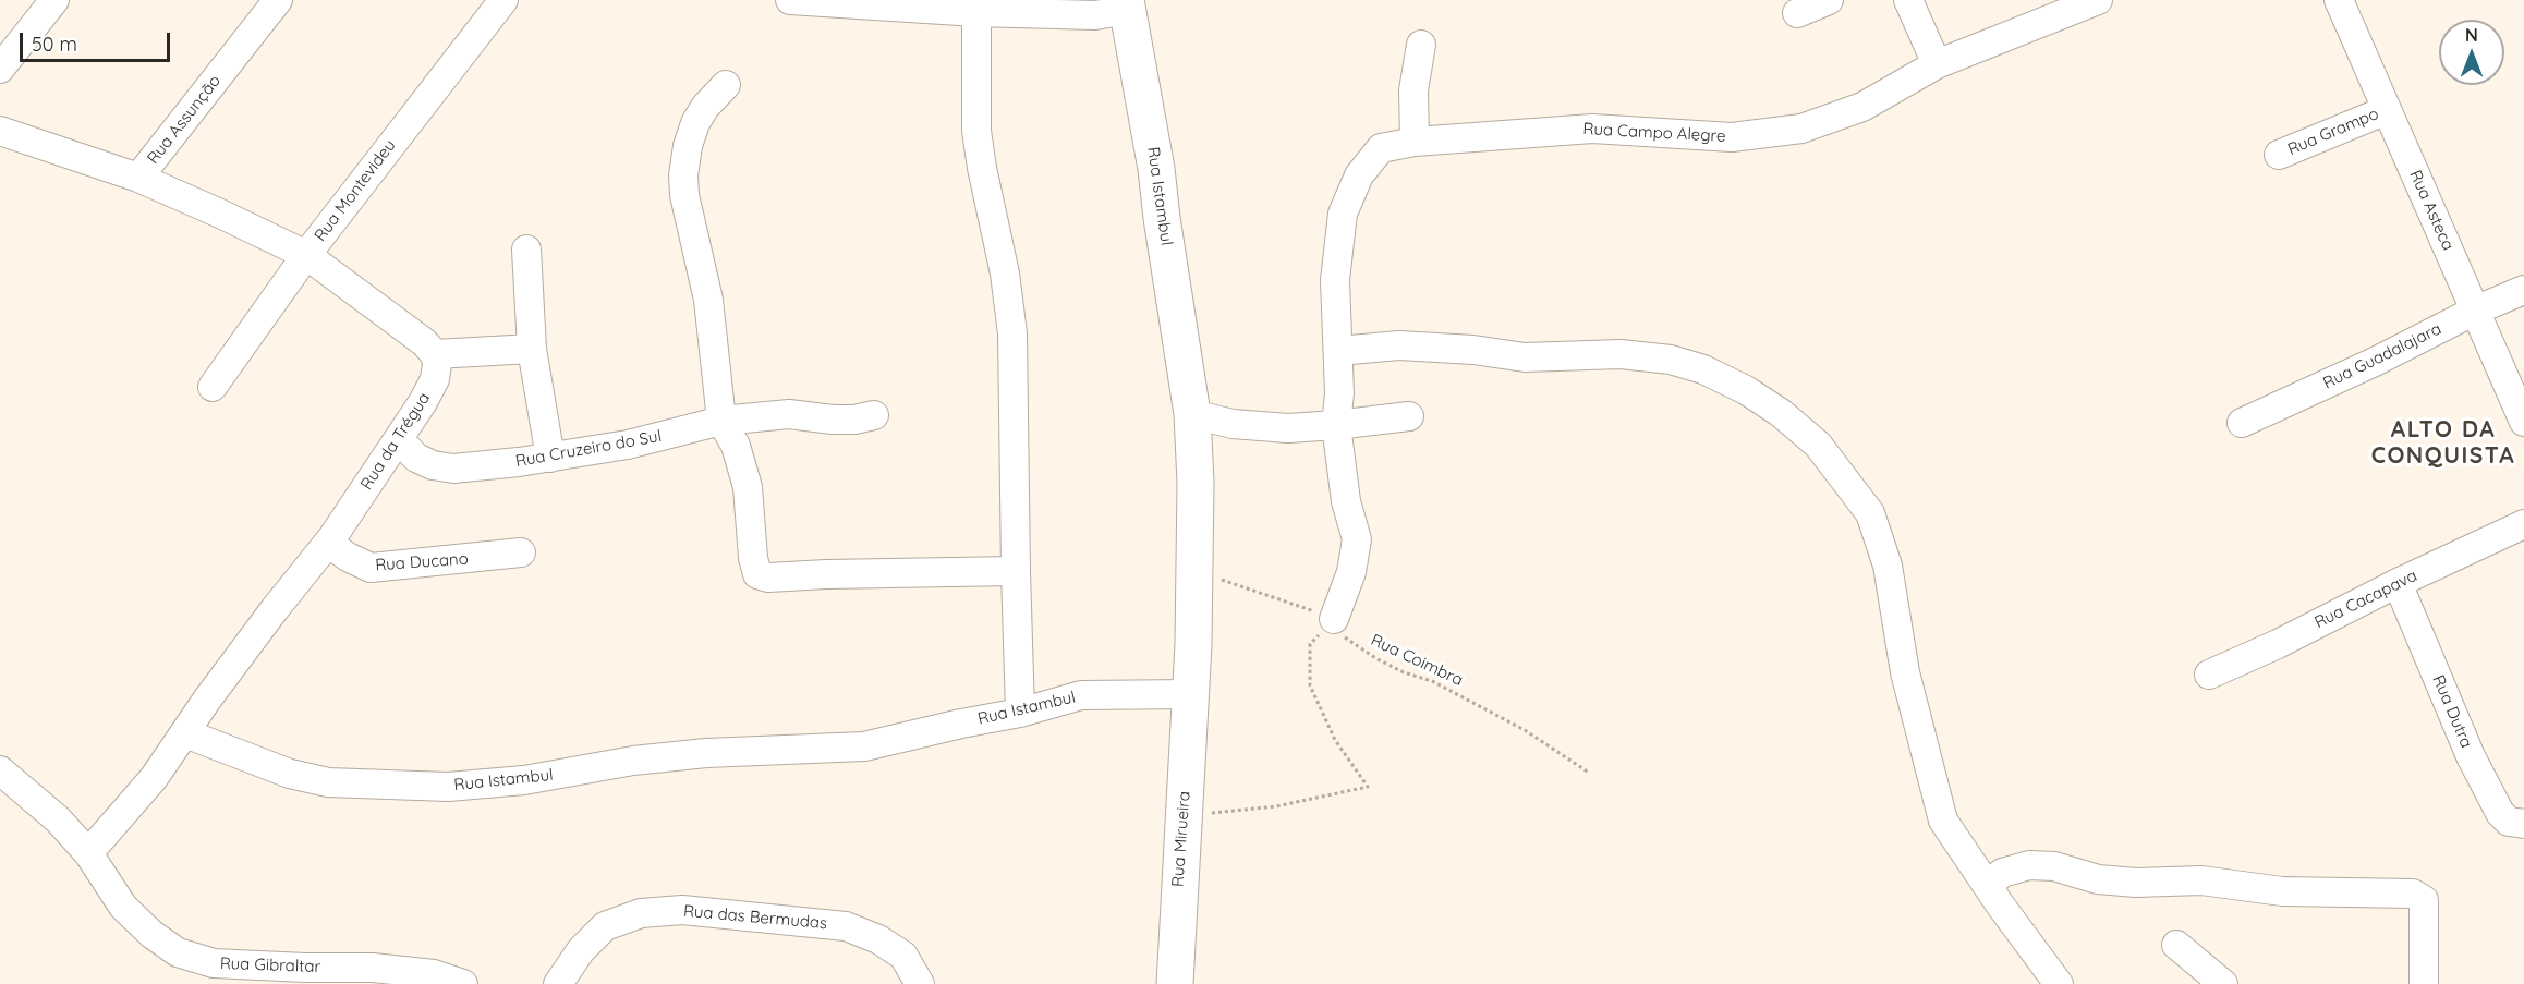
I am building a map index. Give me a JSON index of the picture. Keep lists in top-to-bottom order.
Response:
{
  "streets": {
    "main road": ["Rua Istambul", "Rua Mirueira"],
    "street": [
      "Rua Assunção",
      "Rua Grampo",
      "Rua Campo Alegre",
      "Rua Montevideu",
      "Rua Asteca",
      "Rua Guadalajara",
      "Rua da Trégua",
      "Rua Cruzeiro do Sul",
      "Rua Ducano",
      "Rua Cacapava",
      "Rua Dutra",
      "Rua das Bermudas",
      "Rua Gibraltar"
    ],
    "path": ["Rua Coimbra"]
  },
  "crossings": [
    ["Rua Grampo", "Rua Asteca"],
    ["Rua Istambul", "Rua da Trégua"],
    ["Rua Istambul", "Rua Mirueira"],
    ["Rua Asteca", "Rua Guadalajara"],
    ["Rua da Trégua", "Rua Cruzeiro do Sul"],
    ["Rua da Trégua", "Rua Ducano"],
    ["Rua da Trégua", "Rua Gibraltar"],
    ["Rua Cacapava", "Rua Dutra"]
  ],
  "districts": ["ALTO DA CONQUISTA"],
  "scale_bar": "50 m",
  "north": "top"
}
